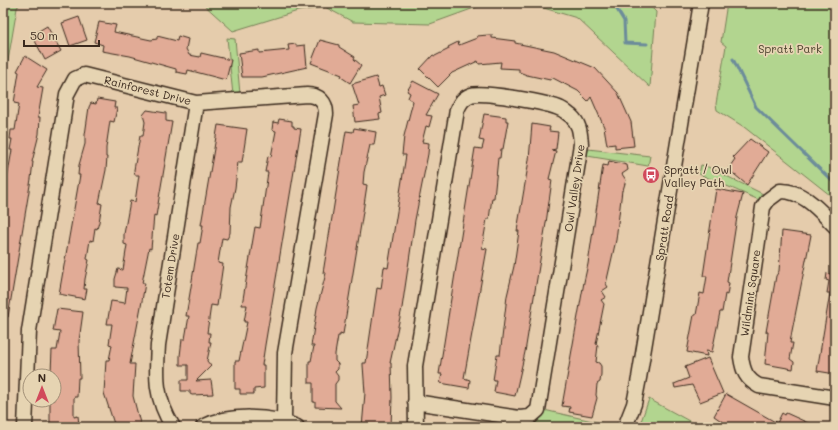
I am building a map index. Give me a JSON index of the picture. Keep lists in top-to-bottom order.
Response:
{
  "streets": {
    "street": [
      "Rainforest Drive",
      "Owl Valley Drive",
      "Spratt Road",
      "Totem Drive",
      "Wildmint Square"
    ]
  },
  "crossings": [
    ["Rainforest Drive", "Totem Drive"]
  ],
  "parks": ["Spratt Park"],
  "places": {
    "bus stop": ["Spratt / Owl Valley Path"]
  },
  "scale_bar": "50 m",
  "north": "top"
}
